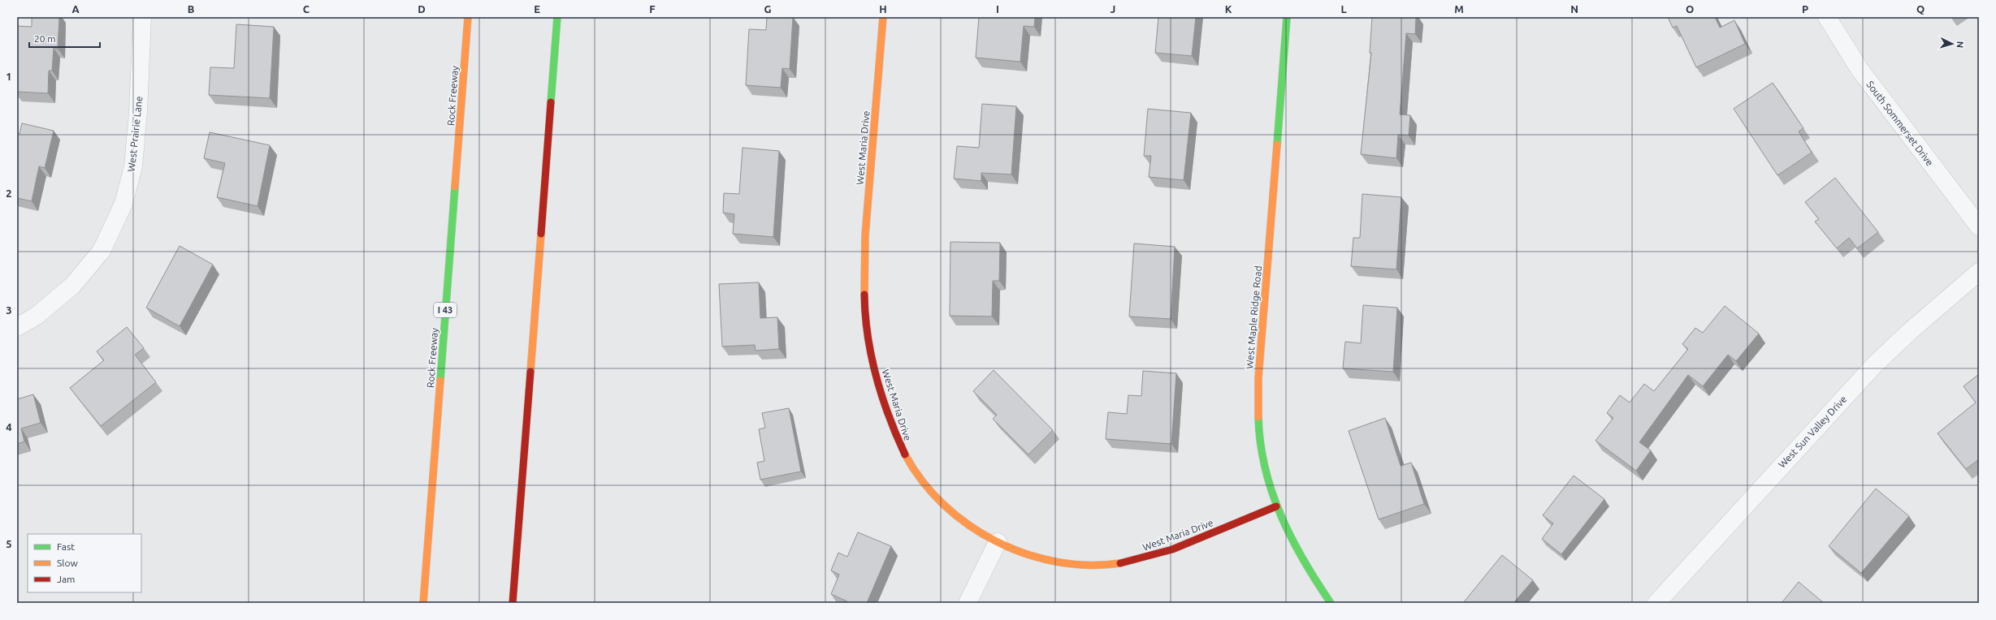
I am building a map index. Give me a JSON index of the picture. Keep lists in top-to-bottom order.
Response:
{
  "streets": {
    "main road": [
      "Rock Freeway",
      "West Maria Drive",
      "I 43",
      "West Maple Ridge Road"
    ],
    "street": ["South Sommerset Drive", "West Prairie Lane", "West Sun Valley Drive"]
  },
  "crossings": [
    ["West Maria Drive", "West Maple Ridge Road"]
  ],
  "legend": ["Fast", "Slow", "Jam"],
  "scale_bar": "20 m",
  "north": "right",
  "grid": {
    "columns": [
      "A",
      "B",
      "C",
      "D",
      "E",
      "F",
      "G",
      "H",
      "I",
      "J",
      "K",
      "L",
      "M",
      "N",
      "O",
      "P",
      "Q"
    ],
    "rows": [
      "1",
      "2",
      "3",
      "4",
      "5"
    ]
  }
}
